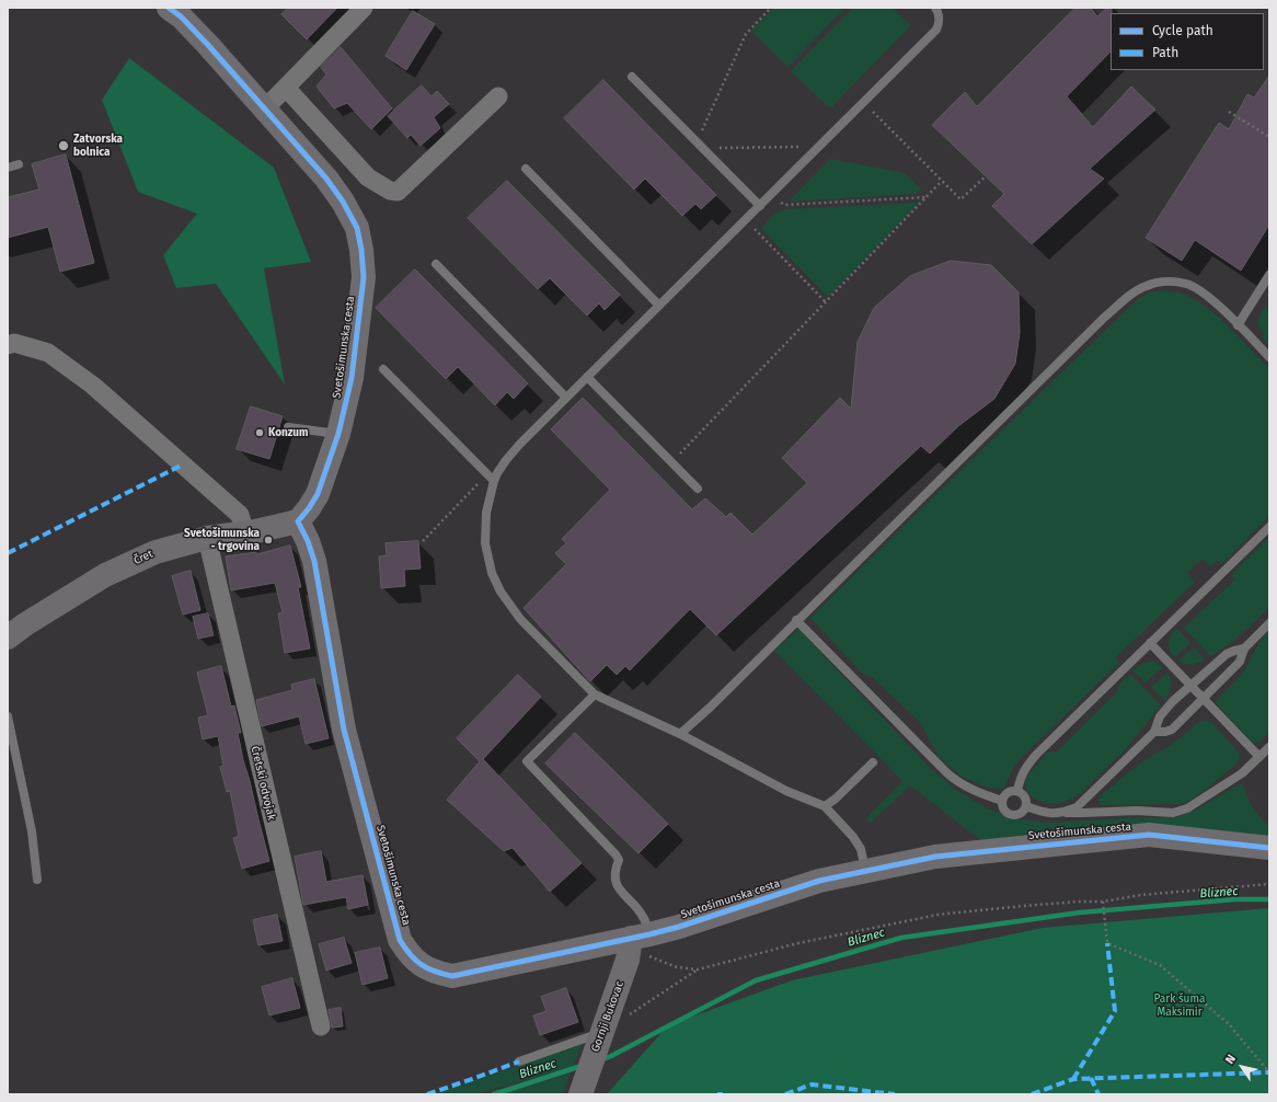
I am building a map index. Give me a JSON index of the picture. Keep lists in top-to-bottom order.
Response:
{
  "streets": {
    "street": [
      "Svetošimunska cesta",
      "Čret",
      "Čretski odvojak",
      "Gornji Bukovac"
    ]
  },
  "crossings": [
    ["Svetošimunska cesta", "Čret"],
    ["Svetošimunska cesta", "Gornji Bukovac"],
    ["Čret", "Čretski odvojak"]
  ],
  "water": ["Bliznec"],
  "parks": ["Park šuma Maksimir"],
  "places": ["Zatvorska bolnica", "Konzum", "Svetošimunska - trgovina"],
  "legend": ["Cycle path", "Path"],
  "north": "top left"
}
